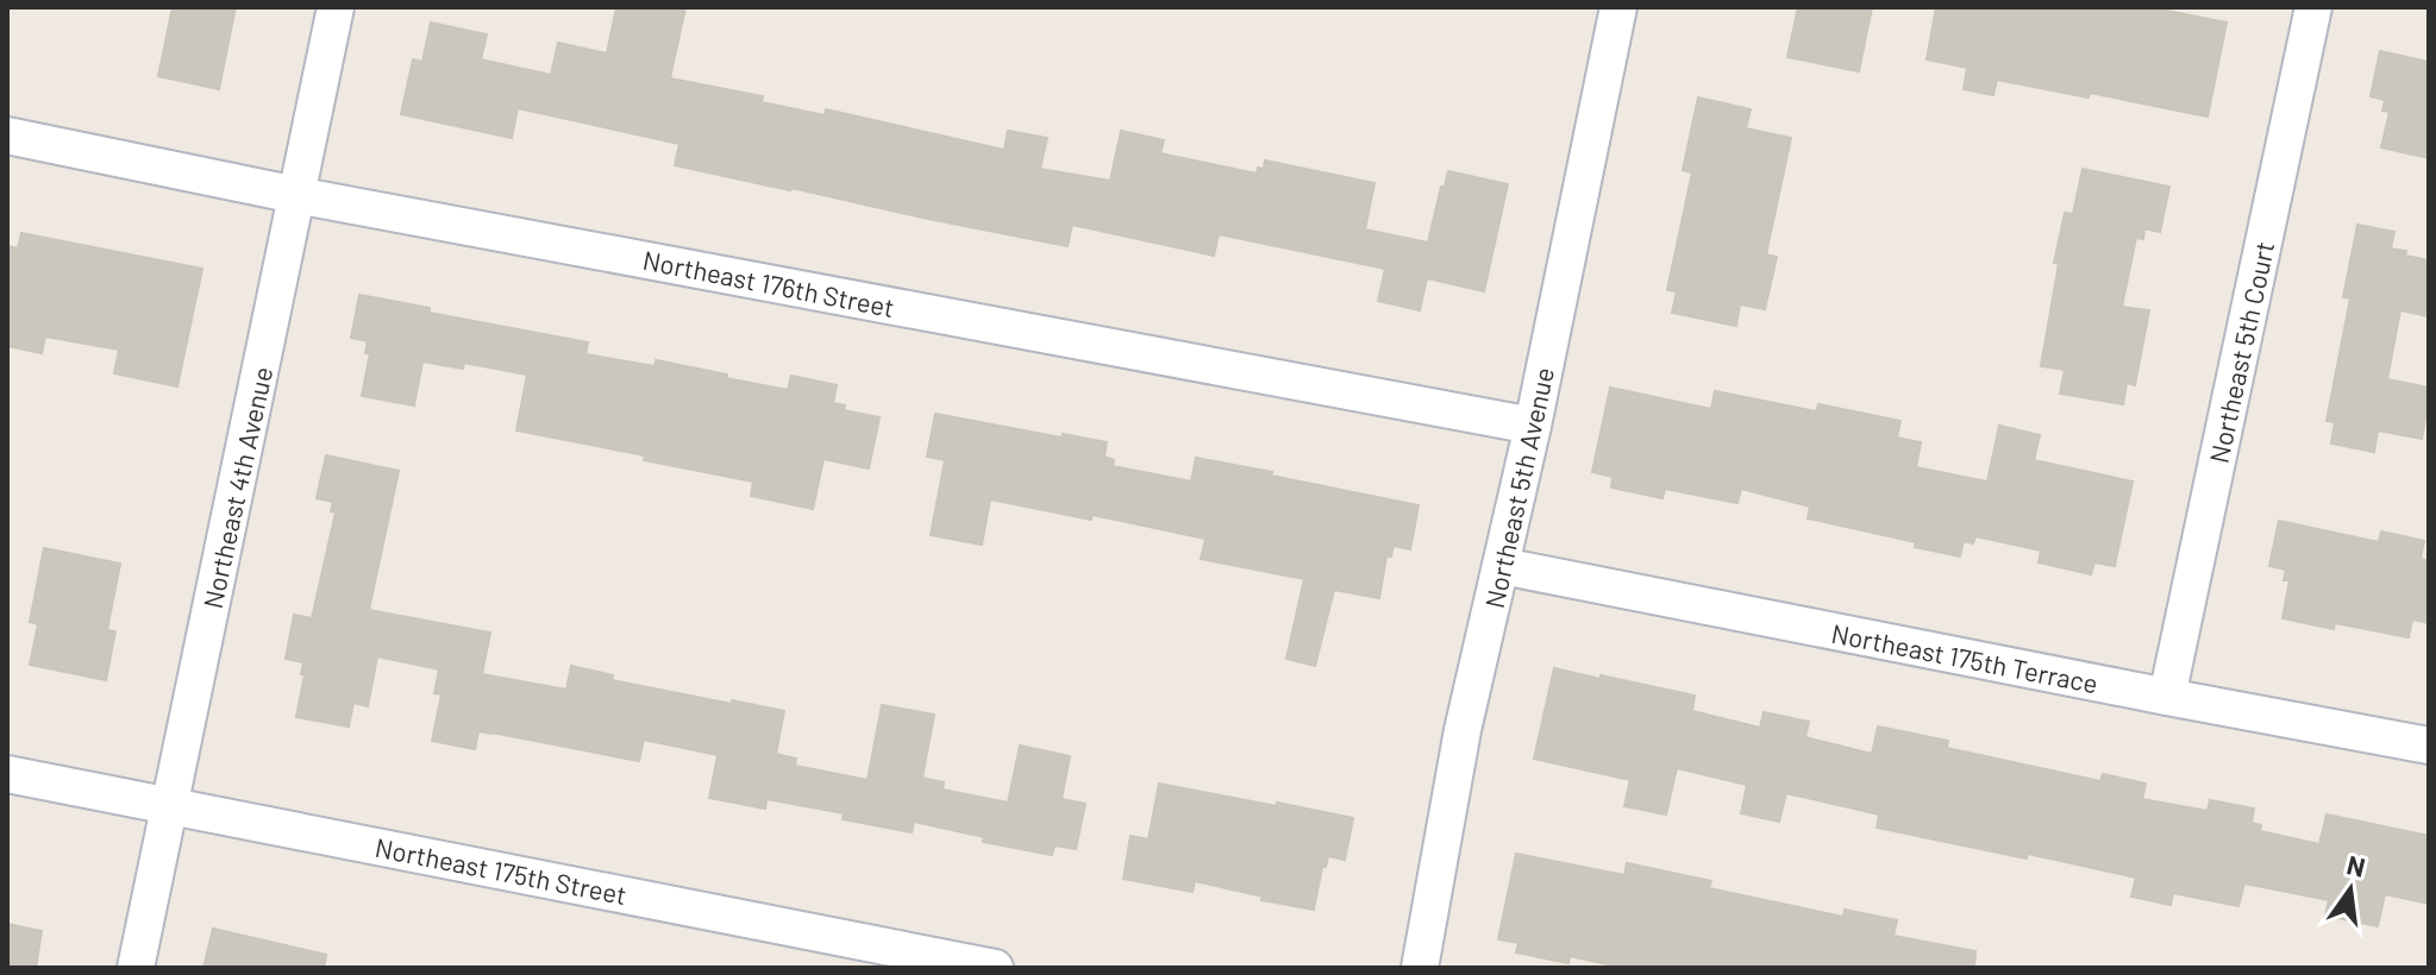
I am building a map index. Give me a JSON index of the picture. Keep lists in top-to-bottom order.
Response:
{
  "streets": {
    "street": [
      "Northeast 176th Street",
      "Northeast 5th Court",
      "Northeast 4th Avenue",
      "Northeast 5th Avenue",
      "Northeast 175th Terrace",
      "Northeast 175th Street"
    ]
  },
  "crossings": [
    ["Northeast 176th Street", "Northeast 4th Avenue"],
    ["Northeast 176th Street", "Northeast 5th Avenue"],
    ["Northeast 5th Court", "Northeast 175th Terrace"],
    ["Northeast 4th Avenue", "Northeast 175th Street"],
    ["Northeast 5th Avenue", "Northeast 175th Terrace"]
  ],
  "north": "top"
}
